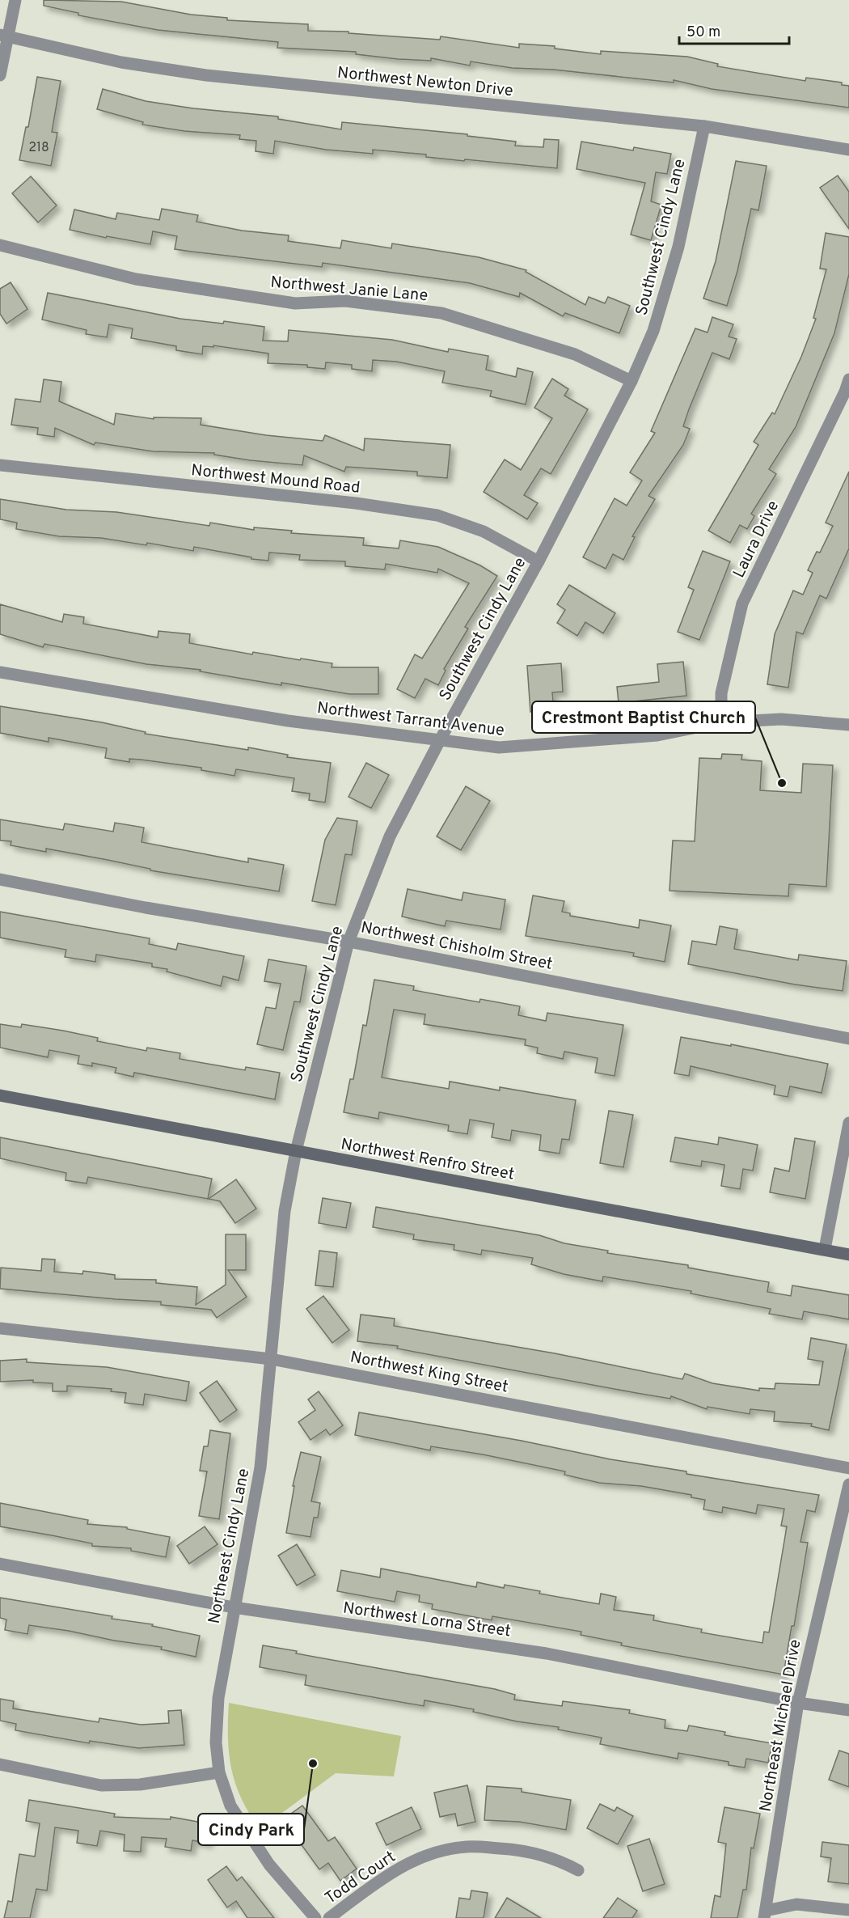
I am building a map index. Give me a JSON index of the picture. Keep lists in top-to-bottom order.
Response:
{
  "streets": {
    "main road": ["Northwest Renfro Street"],
    "street": [
      "Northwest Newton Drive",
      "Southwest Cindy Lane",
      "Northwest Janie Lane",
      "Northwest Mound Road",
      "Laura Drive",
      "Northwest Tarrant Avenue",
      "Northwest Chisholm Street",
      "Northwest King Street",
      "Northeast Cindy Lane",
      "Northwest Lorna Street",
      "Northeast Michael Drive",
      "Todd Court"
    ]
  },
  "crossings": [
    ["Northwest Newton Drive", "Southwest Cindy Lane"],
    ["Southwest Cindy Lane", "Northwest Janie Lane"],
    ["Southwest Cindy Lane", "Northwest Mound Road"],
    ["Southwest Cindy Lane", "Northwest Tarrant Avenue"],
    ["Southwest Cindy Lane", "Northwest Chisholm Street"],
    ["Southwest Cindy Lane", "Northwest Renfro Street"],
    ["Southwest Cindy Lane", "Northeast Cindy Lane"],
    ["Laura Drive", "Northwest Tarrant Avenue"],
    ["Northwest Renfro Street", "Northeast Cindy Lane"],
    ["Northwest King Street", "Northeast Cindy Lane"],
    ["Northeast Cindy Lane", "Northwest Lorna Street"],
    ["Northwest Lorna Street", "Northeast Michael Drive"]
  ],
  "places": ["Crestmont Baptist Church", "Cindy Park"],
  "house_numbers": ["218"],
  "scale_bar": "50 m"
}
